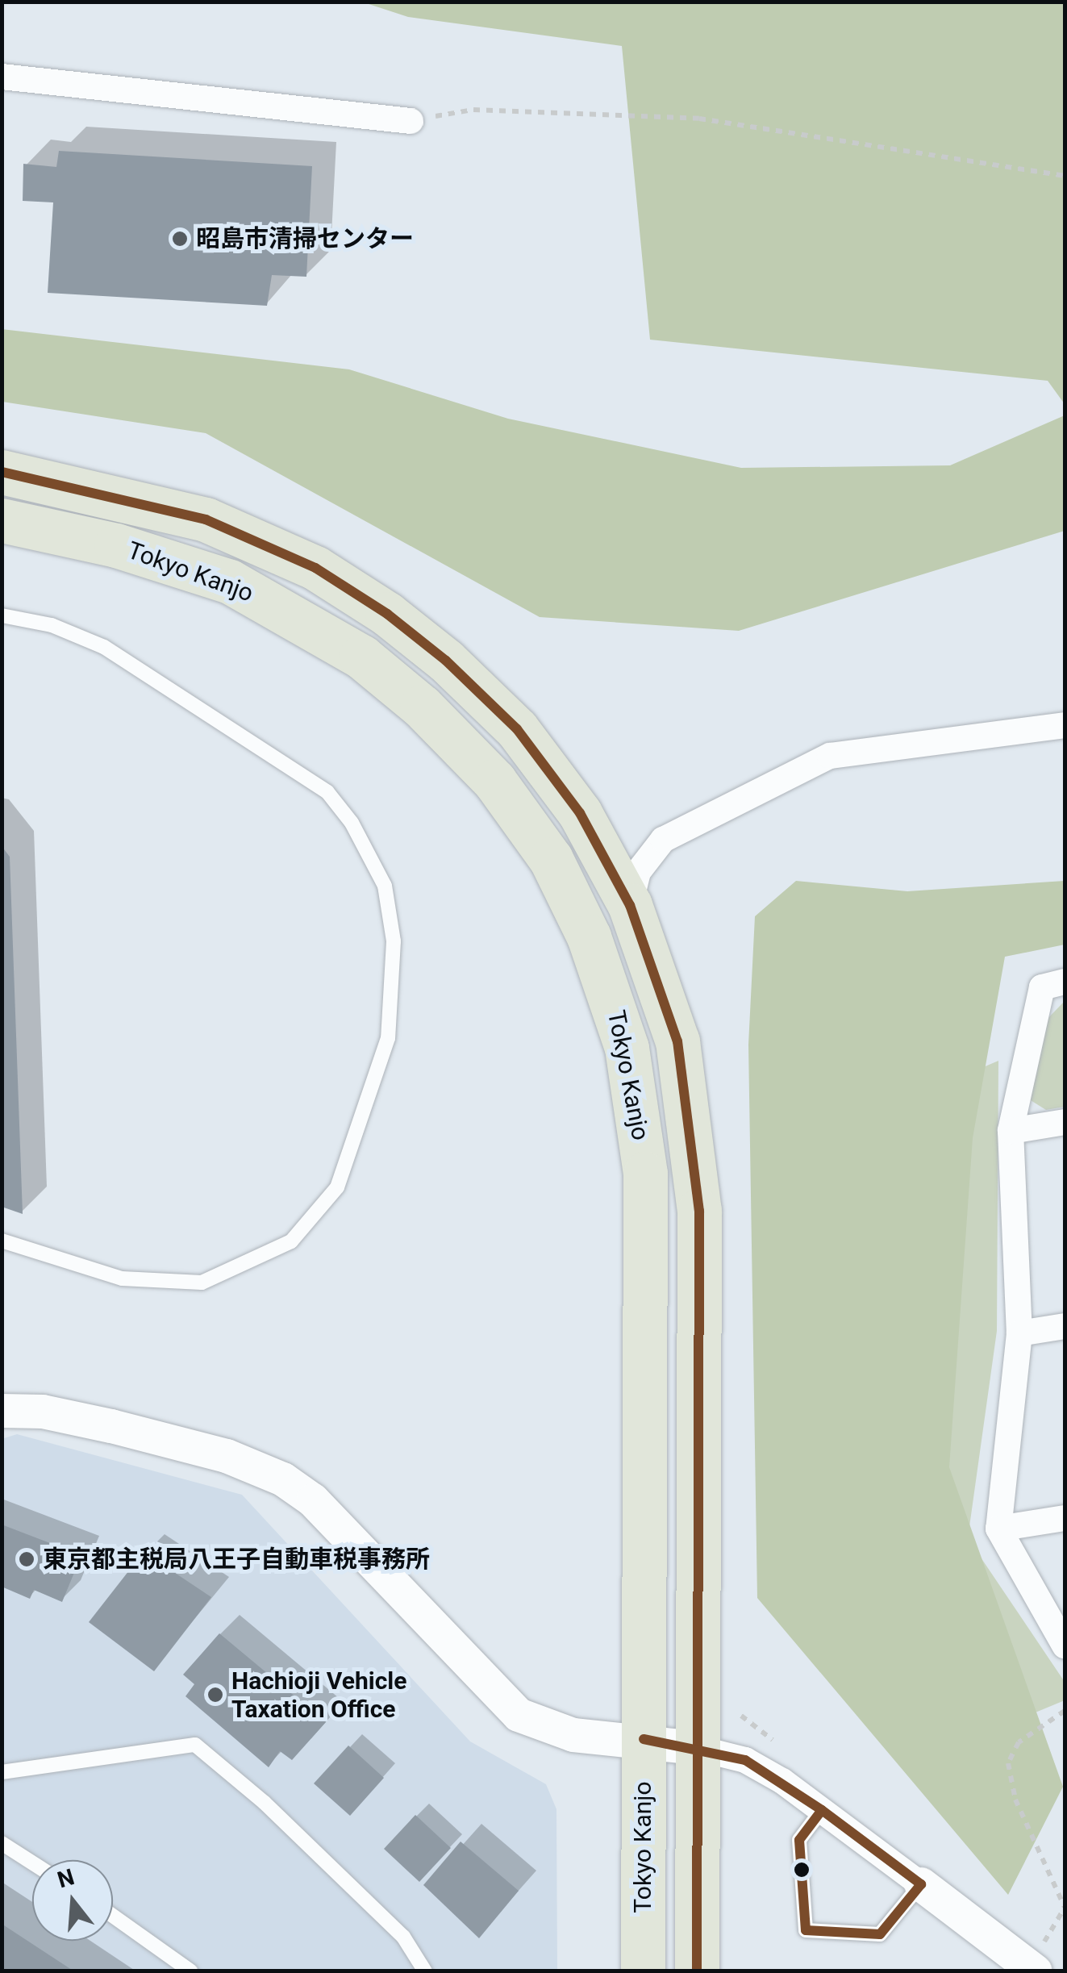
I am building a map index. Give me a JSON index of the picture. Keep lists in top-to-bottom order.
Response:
{
  "streets": {
    "highway": ["Tokyo Kanjo"]
  },
  "places": ["昭島市清掃センター", "東京都主税局八王子自動車税事務所", "Hachioji Vehicle Taxation Office"],
  "north": "top"
}
